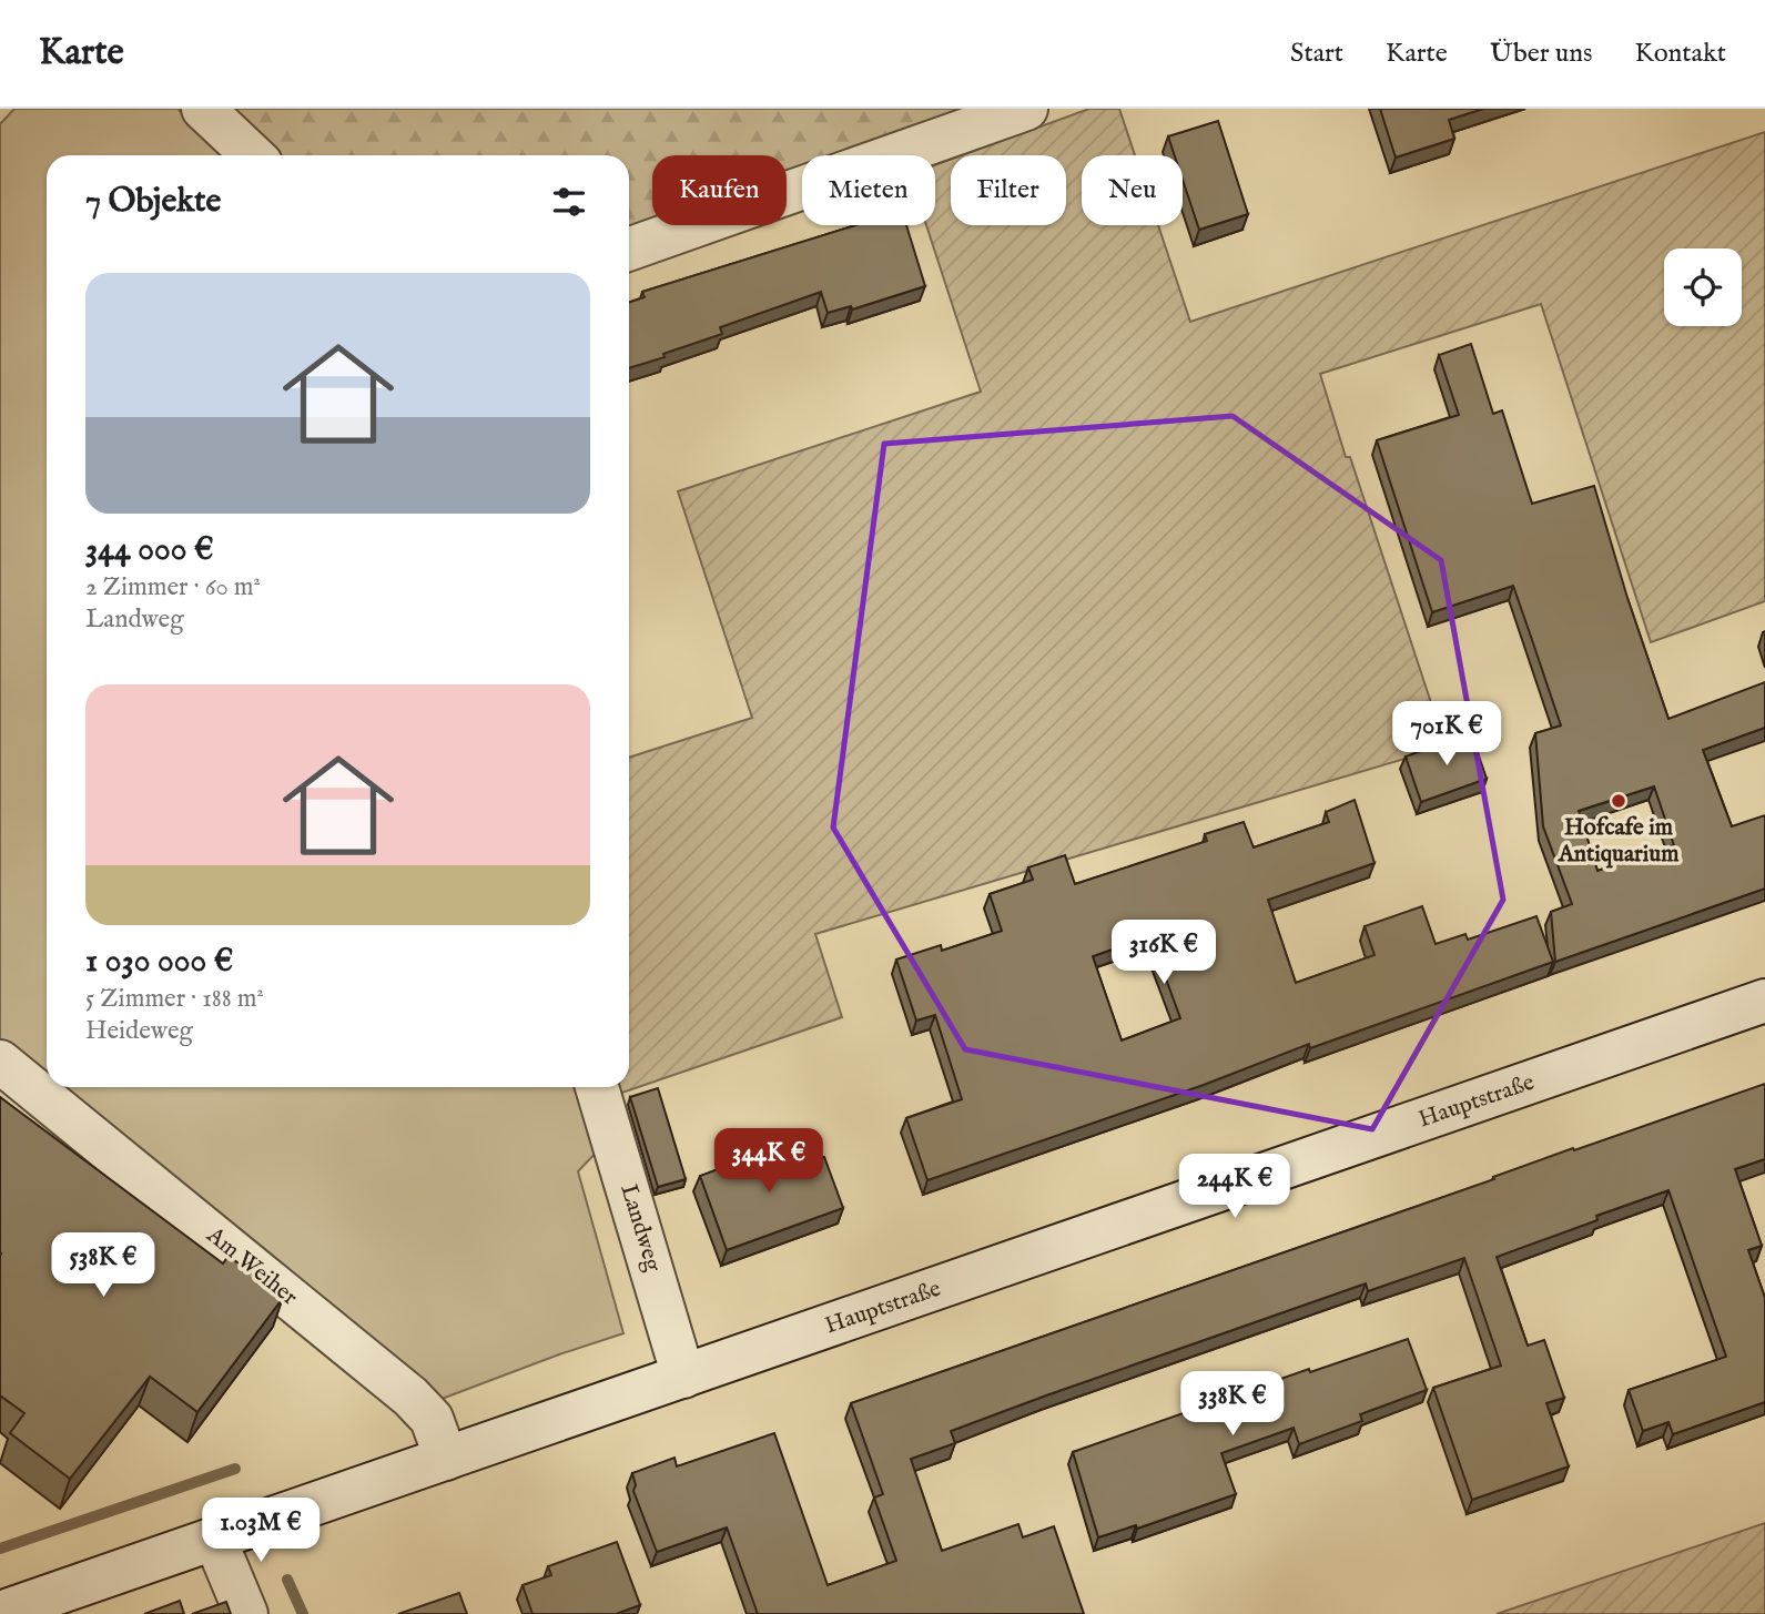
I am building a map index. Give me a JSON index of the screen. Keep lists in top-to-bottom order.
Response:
{
  "streets": {
    "main road": ["Hauptstraße", "Landweg", "Am Weiher"]
  },
  "crossings": [
    ["Hauptstraße", "Landweg"],
    ["Hauptstraße", "Am Weiher"]
  ],
  "places": ["Hofcafe im Antiquarium"],
  "page": {
    "header": "Karte",
    "nav": [
      "Start",
      "Karte",
      "Über uns",
      "Kontakt"
    ],
    "chip": [
      "Kaufen",
      "Mieten",
      "Filter",
      "Neu"
    ],
    "heading": "7 Objekte",
    "list": [
      {
        "name": "344 000 €",
        "note": "2 Zimmer · 60 m² · Landweg"
      },
      {
        "name": "1 030 000 €",
        "note": "5 Zimmer · 188 m² · Heideweg"
      }
    ],
    "price": [
      "701K €",
      "316K €",
      "344K €",
      "244K €",
      "538K €",
      "338K €",
      "1.03M €"
    ]
  }
}
